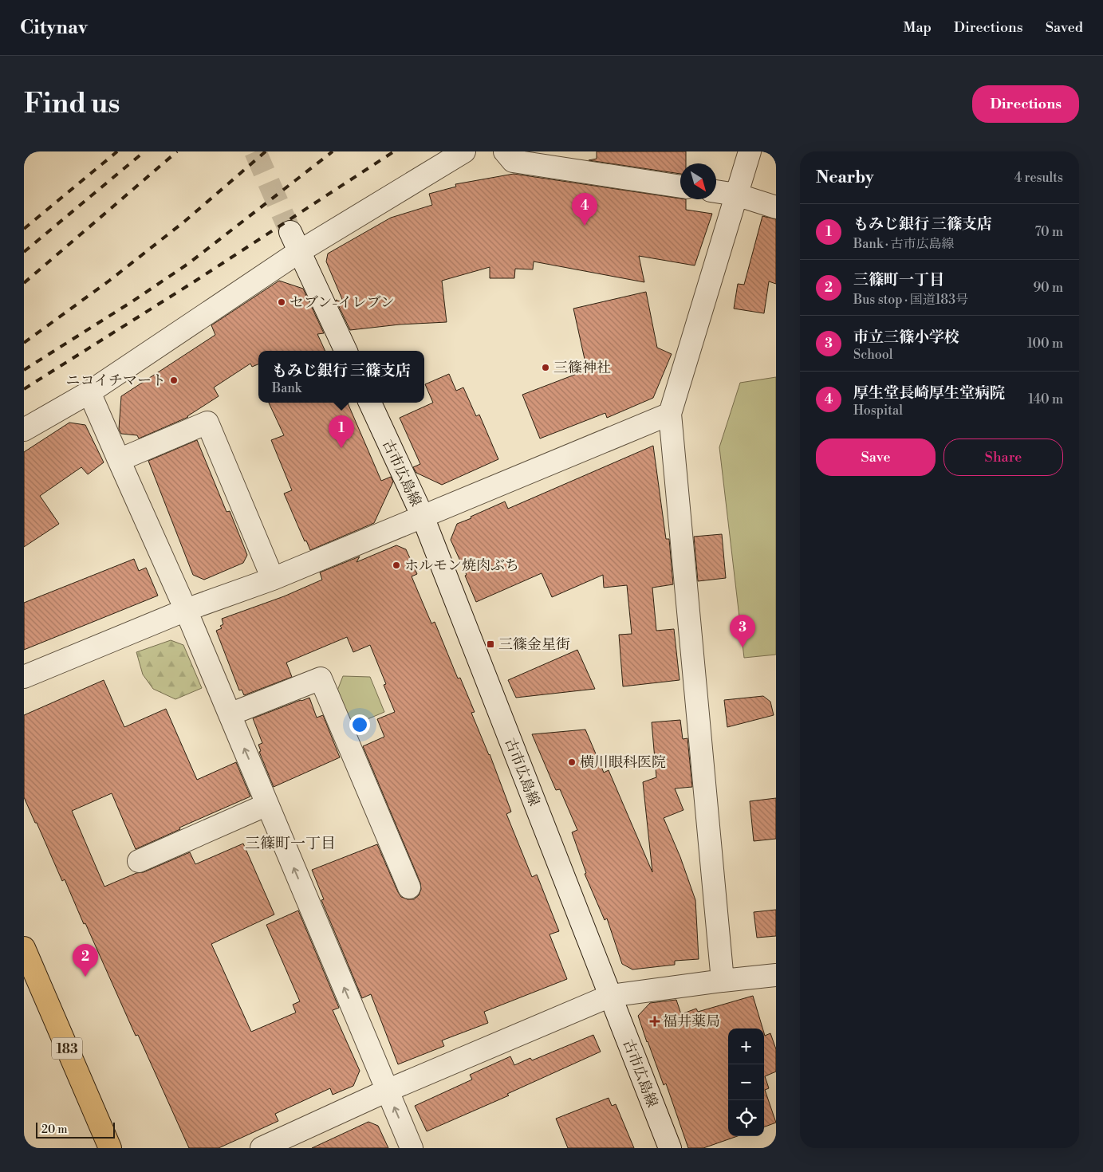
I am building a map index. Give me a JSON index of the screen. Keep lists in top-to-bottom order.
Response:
{
  "streets": {
    "highway": ["183"],
    "street": ["古市広島線"]
  },
  "districts": ["三篠町一丁目"],
  "places": {
    "other": [
      "セブン-イレブン",
      "三篠神社",
      "ニコイチマート",
      "ホルモン焼肉ぶち",
      "横川眼科医院"
    ],
    "transit": ["三篠金星街"],
    "health": ["福井薬局"]
  },
  "scale_bar": "20 m",
  "north": "bottom right",
  "page": {
    "header": "Citynav",
    "nav": ["Map", "Directions", "Saved"],
    "buttons": [
      "Directions",
      ["Save", "Share"]
    ],
    "title": "Find us",
    "heading": ["Nearby", "4 results"],
    "pins": [
      "4",
      "1",
      "3",
      "2"
    ],
    "list": [
      {
        "mark": "1",
        "name": "もみじ銀行 三篠支店",
        "note": "Bank · 古市広島線",
        "value": "70 m"
      },
      {
        "mark": "2",
        "name": "三篠町一丁目",
        "note": "Bus stop · 国道183号",
        "value": "90 m"
      },
      {
        "mark": "3",
        "name": "市立三篠小学校",
        "note": "School",
        "value": "100 m"
      },
      {
        "mark": "4",
        "name": "厚生堂長崎厚生堂病院",
        "note": "Hospital",
        "value": "140 m"
      }
    ],
    "popup": ["もみじ銀行 三篠支店", "Bank"],
    "map_buttons": ["+", "−"],
    "scale": "20 m"
  }
}
